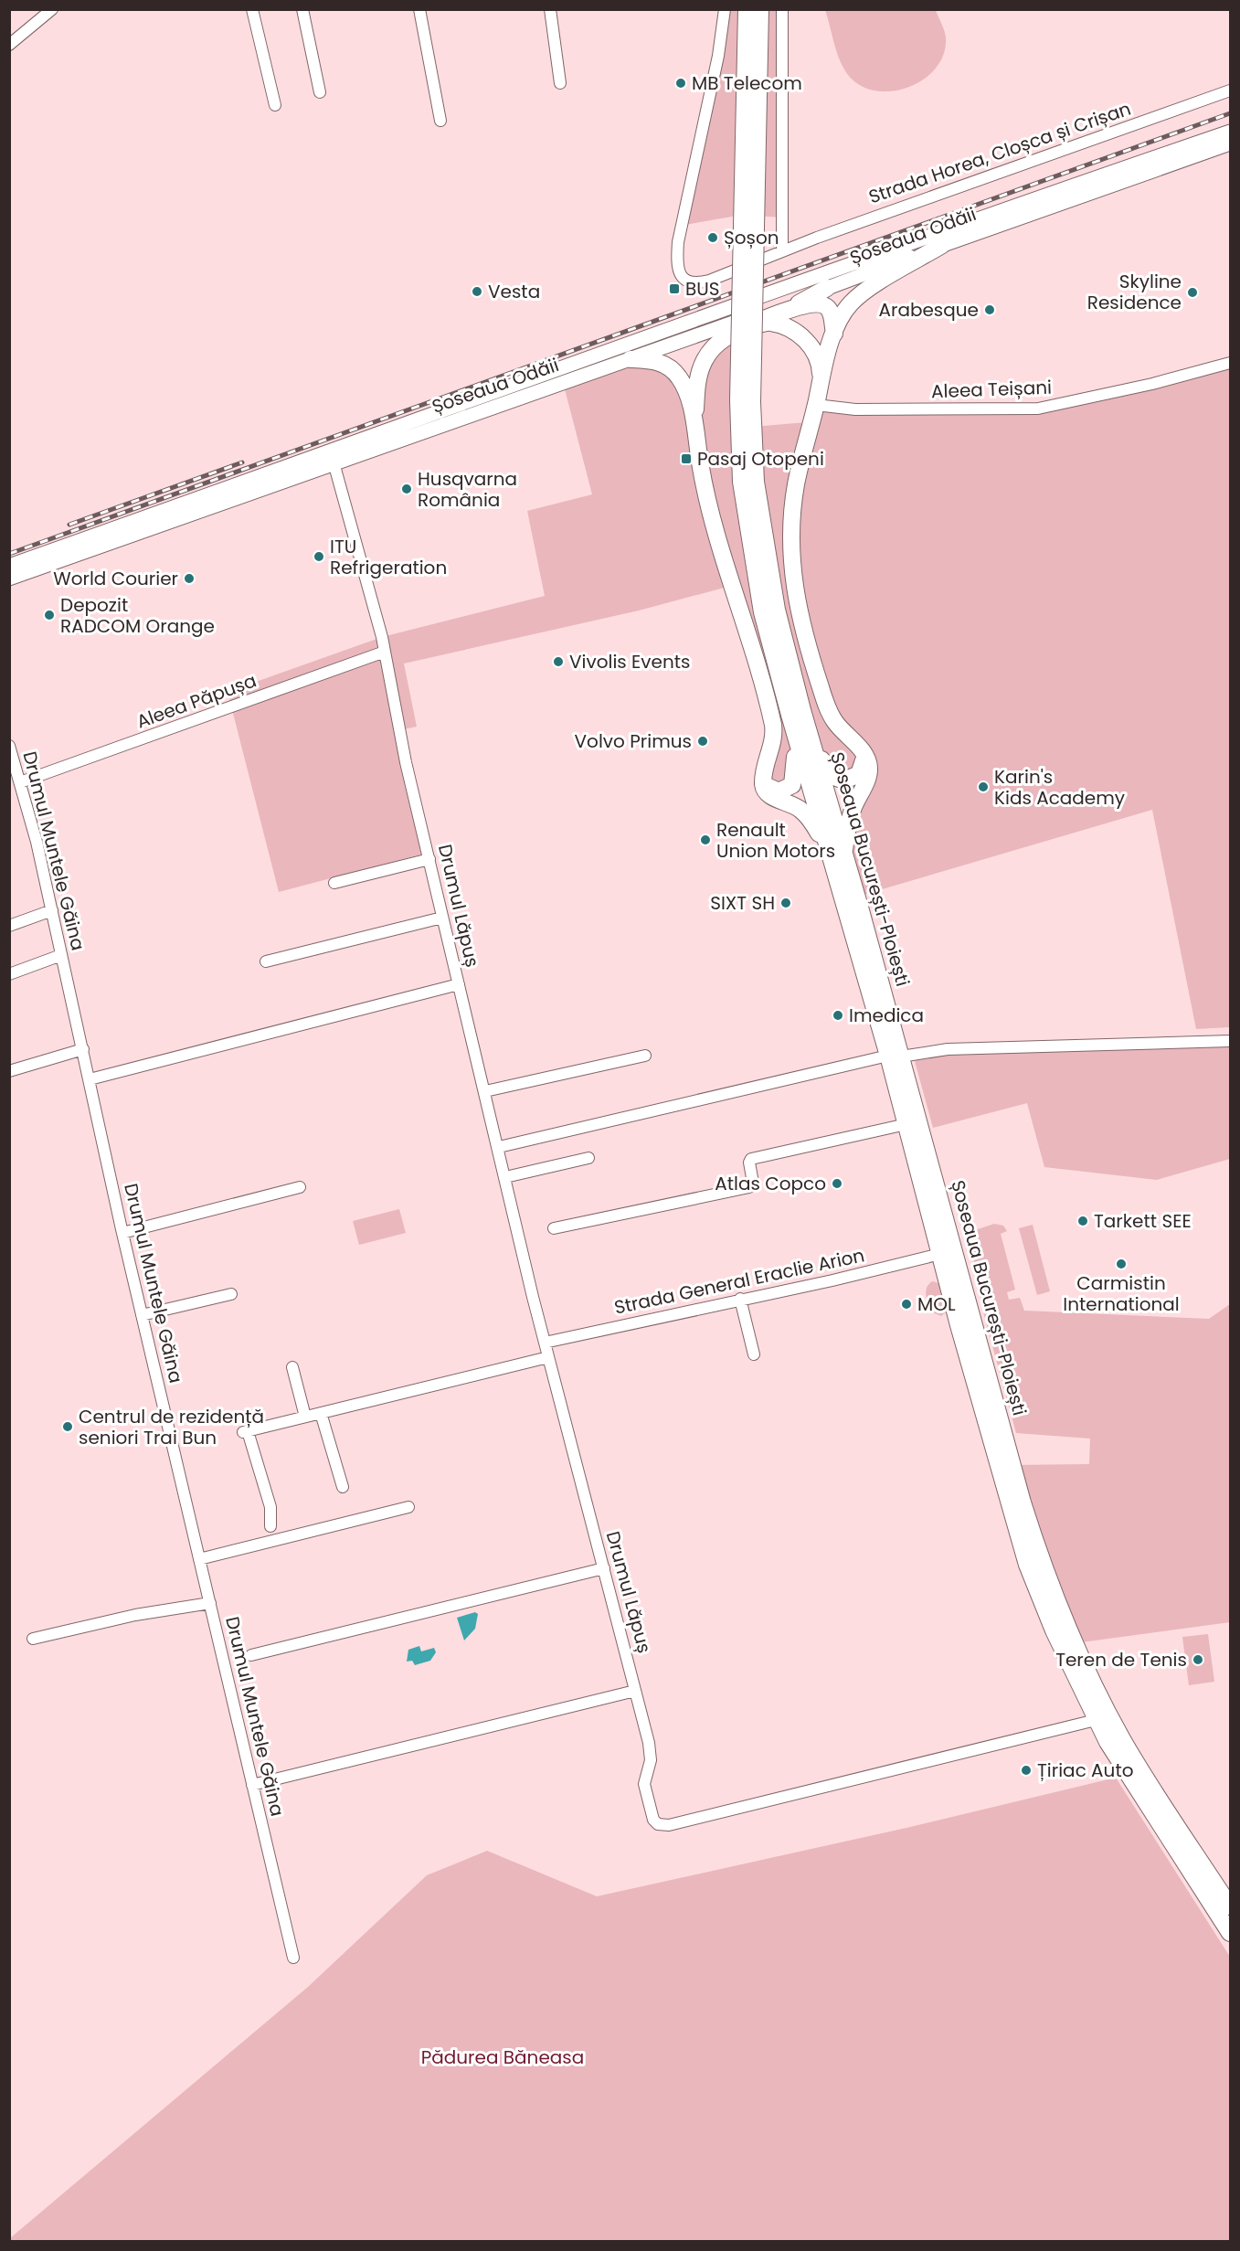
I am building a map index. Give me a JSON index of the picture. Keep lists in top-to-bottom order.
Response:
{
  "streets": {
    "highway": ["Șoseaua București-Ploiești"],
    "main road": ["Șoseaua Odăii"],
    "street": [
      "Strada Horea, Cloșca și Crișan",
      "Aleea Teișani",
      "Aleea Păpușa",
      "Drumul Muntele Găina",
      "Drumul Lăpuș",
      "Strada General Eraclie Arion"
    ]
  },
  "crossings": [
    ["Șoseaua Odăii", "Drumul Lăpuș"],
    ["Aleea Păpușa", "Drumul Muntele Găina"],
    ["Aleea Păpușa", "Drumul Lăpuș"],
    ["Șoseaua București-Ploiești", "Drumul Lăpuș"],
    ["Șoseaua București-Ploiești", "Strada General Eraclie Arion"],
    ["Drumul Lăpuș", "Strada General Eraclie Arion"]
  ],
  "parks": ["Pădurea Băneasa"],
  "places": {
    "other": [
      "MB Telecom",
      "Șoșon",
      "Vesta",
      "Skyline Residence",
      "Arabesque",
      "Husqvarna România",
      "ITU Refrigeration",
      "World Courier",
      "Depozit RADCOM Orange",
      "Vivolis Events",
      "Volvo Primus",
      "Karin's Kids Academy",
      "Renault Union Motors",
      "SIXT SH",
      "Imedica",
      "Atlas Copco",
      "Tarkett SEE",
      "Carmistin International",
      "MOL",
      "Centrul de rezidență seniori Trai Bun",
      "Teren de Tenis",
      "Țiriac Auto"
    ],
    "transit": ["BUS", "Pasaj Otopeni"]
  }
}
